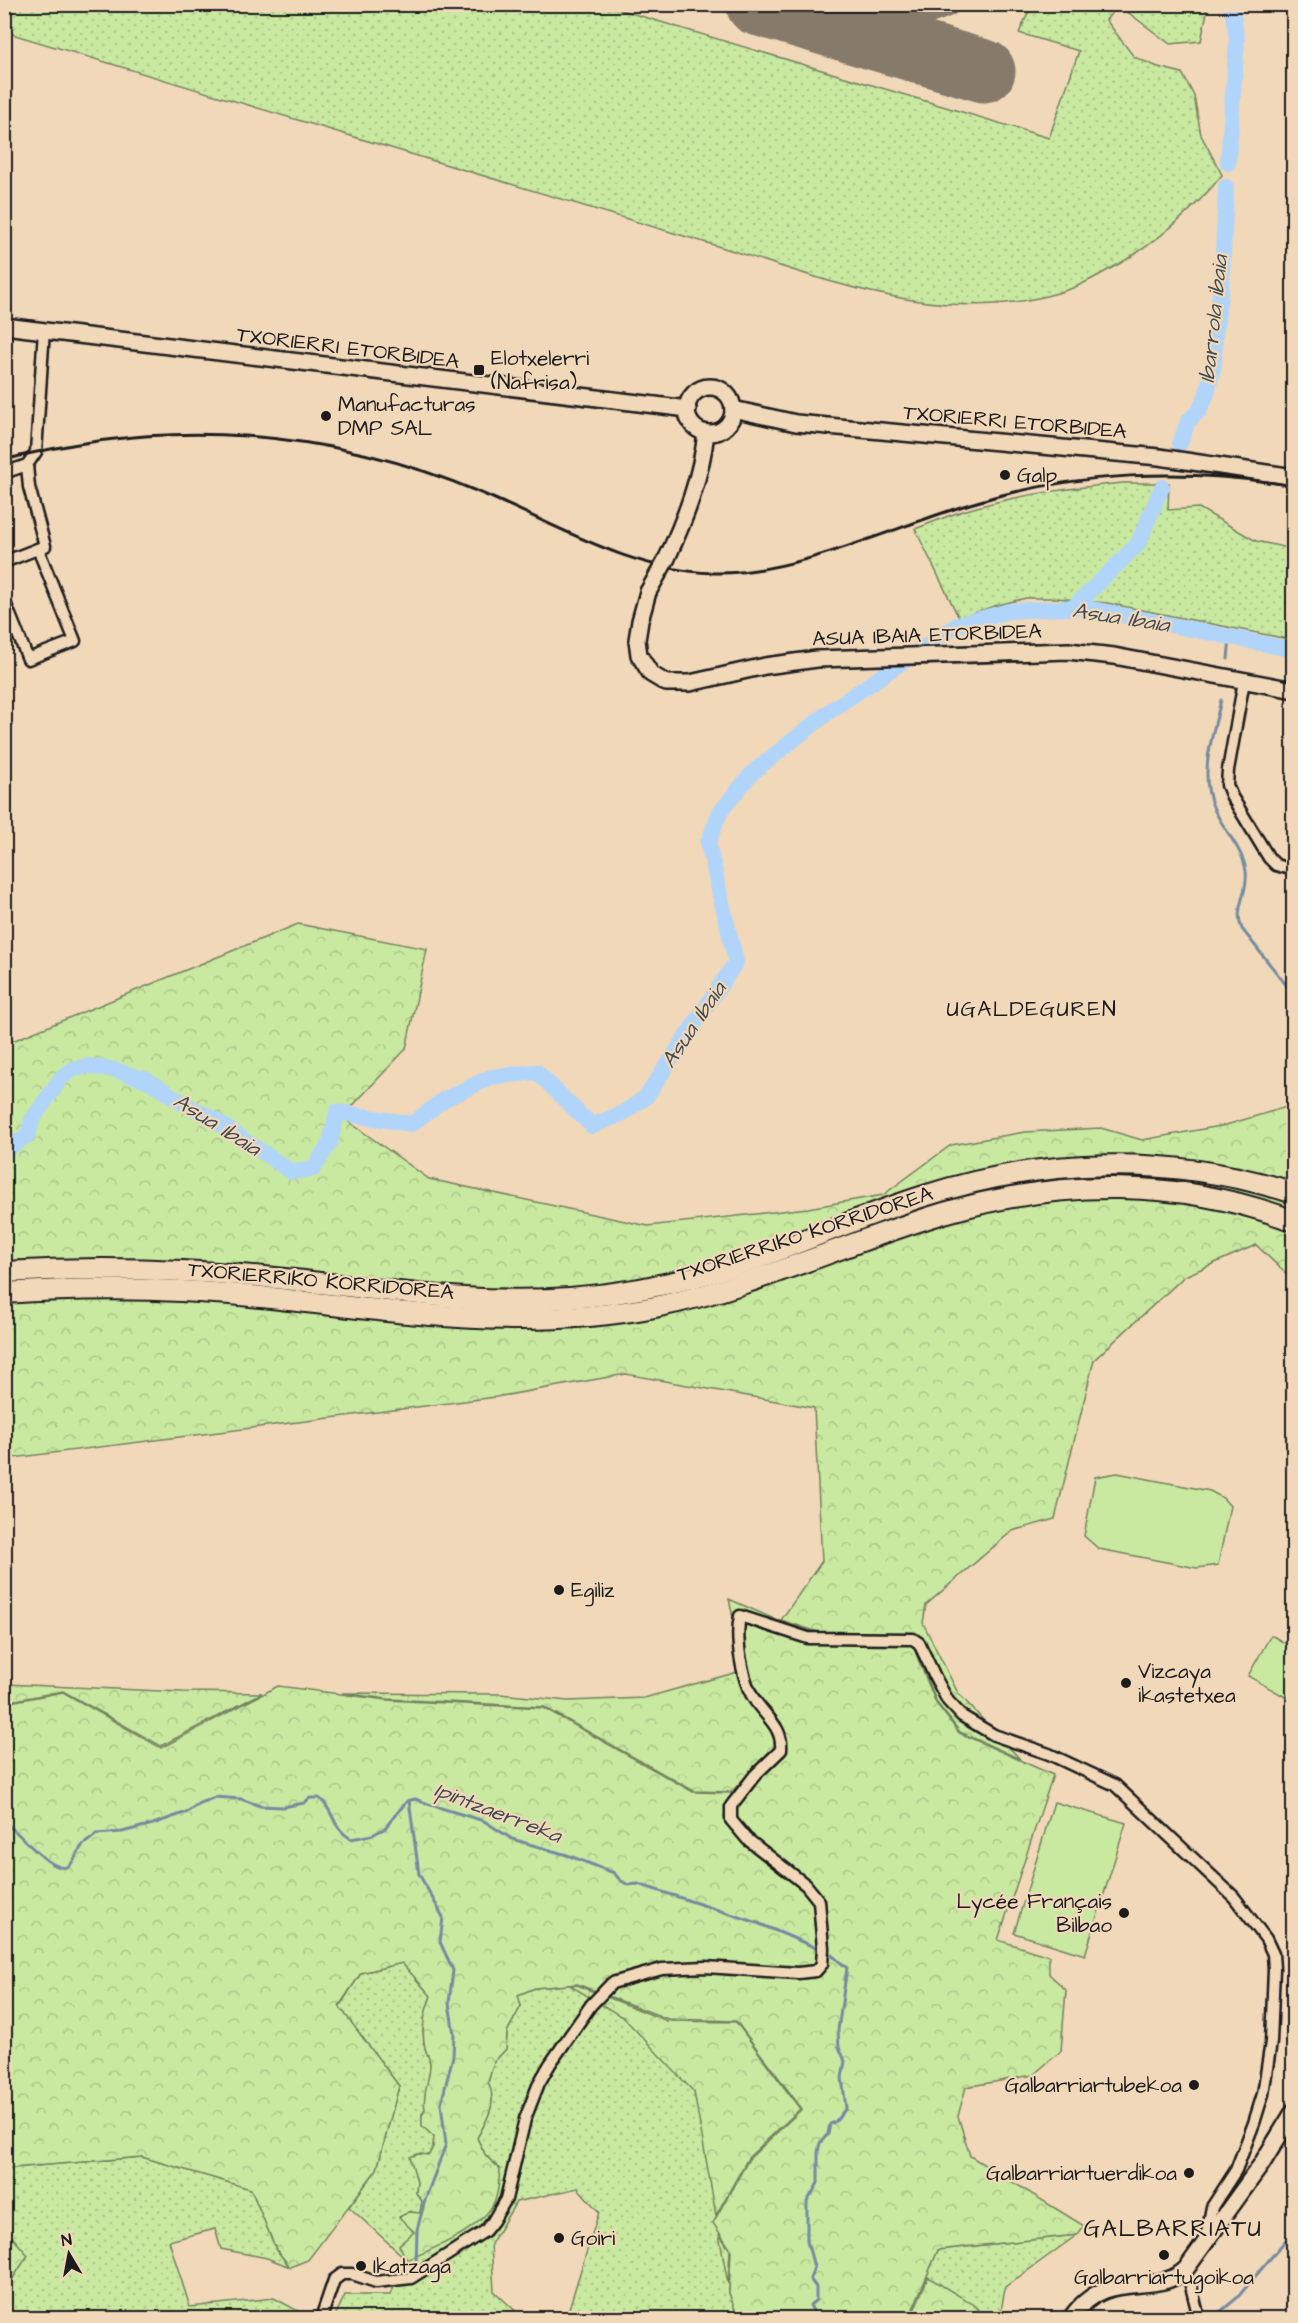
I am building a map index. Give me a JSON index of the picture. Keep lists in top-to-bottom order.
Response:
{
  "streets": {
    "highway": ["TXORIERRIKO KORRIDOREA"],
    "street": ["TXORIERRI ETORBIDEA", "ASUA IBAIA ETORBIDEA"]
  },
  "crossings": [
    ["TXORIERRI ETORBIDEA", "ASUA IBAIA ETORBIDEA"]
  ],
  "districts": ["UGALDEGUREN", "GALBARRIATU"],
  "water": ["Ibarrola ibaia", "Asua Ibaia", "Ipintzaerreka"],
  "places": {
    "transit": ["Elotxelerri (Nafrisa)"],
    "other": [
      "Manufacturas DMP SAL",
      "Galp",
      "Egiliz",
      "Vizcaya ikastetxea",
      "Lycée Français Bilbao",
      "Galbarriartubekoa",
      "Galbarriartuerdikoa",
      "Goiri",
      "Galbarriartugoikoa",
      "Ikatzaga"
    ]
  },
  "north": "top"
}
